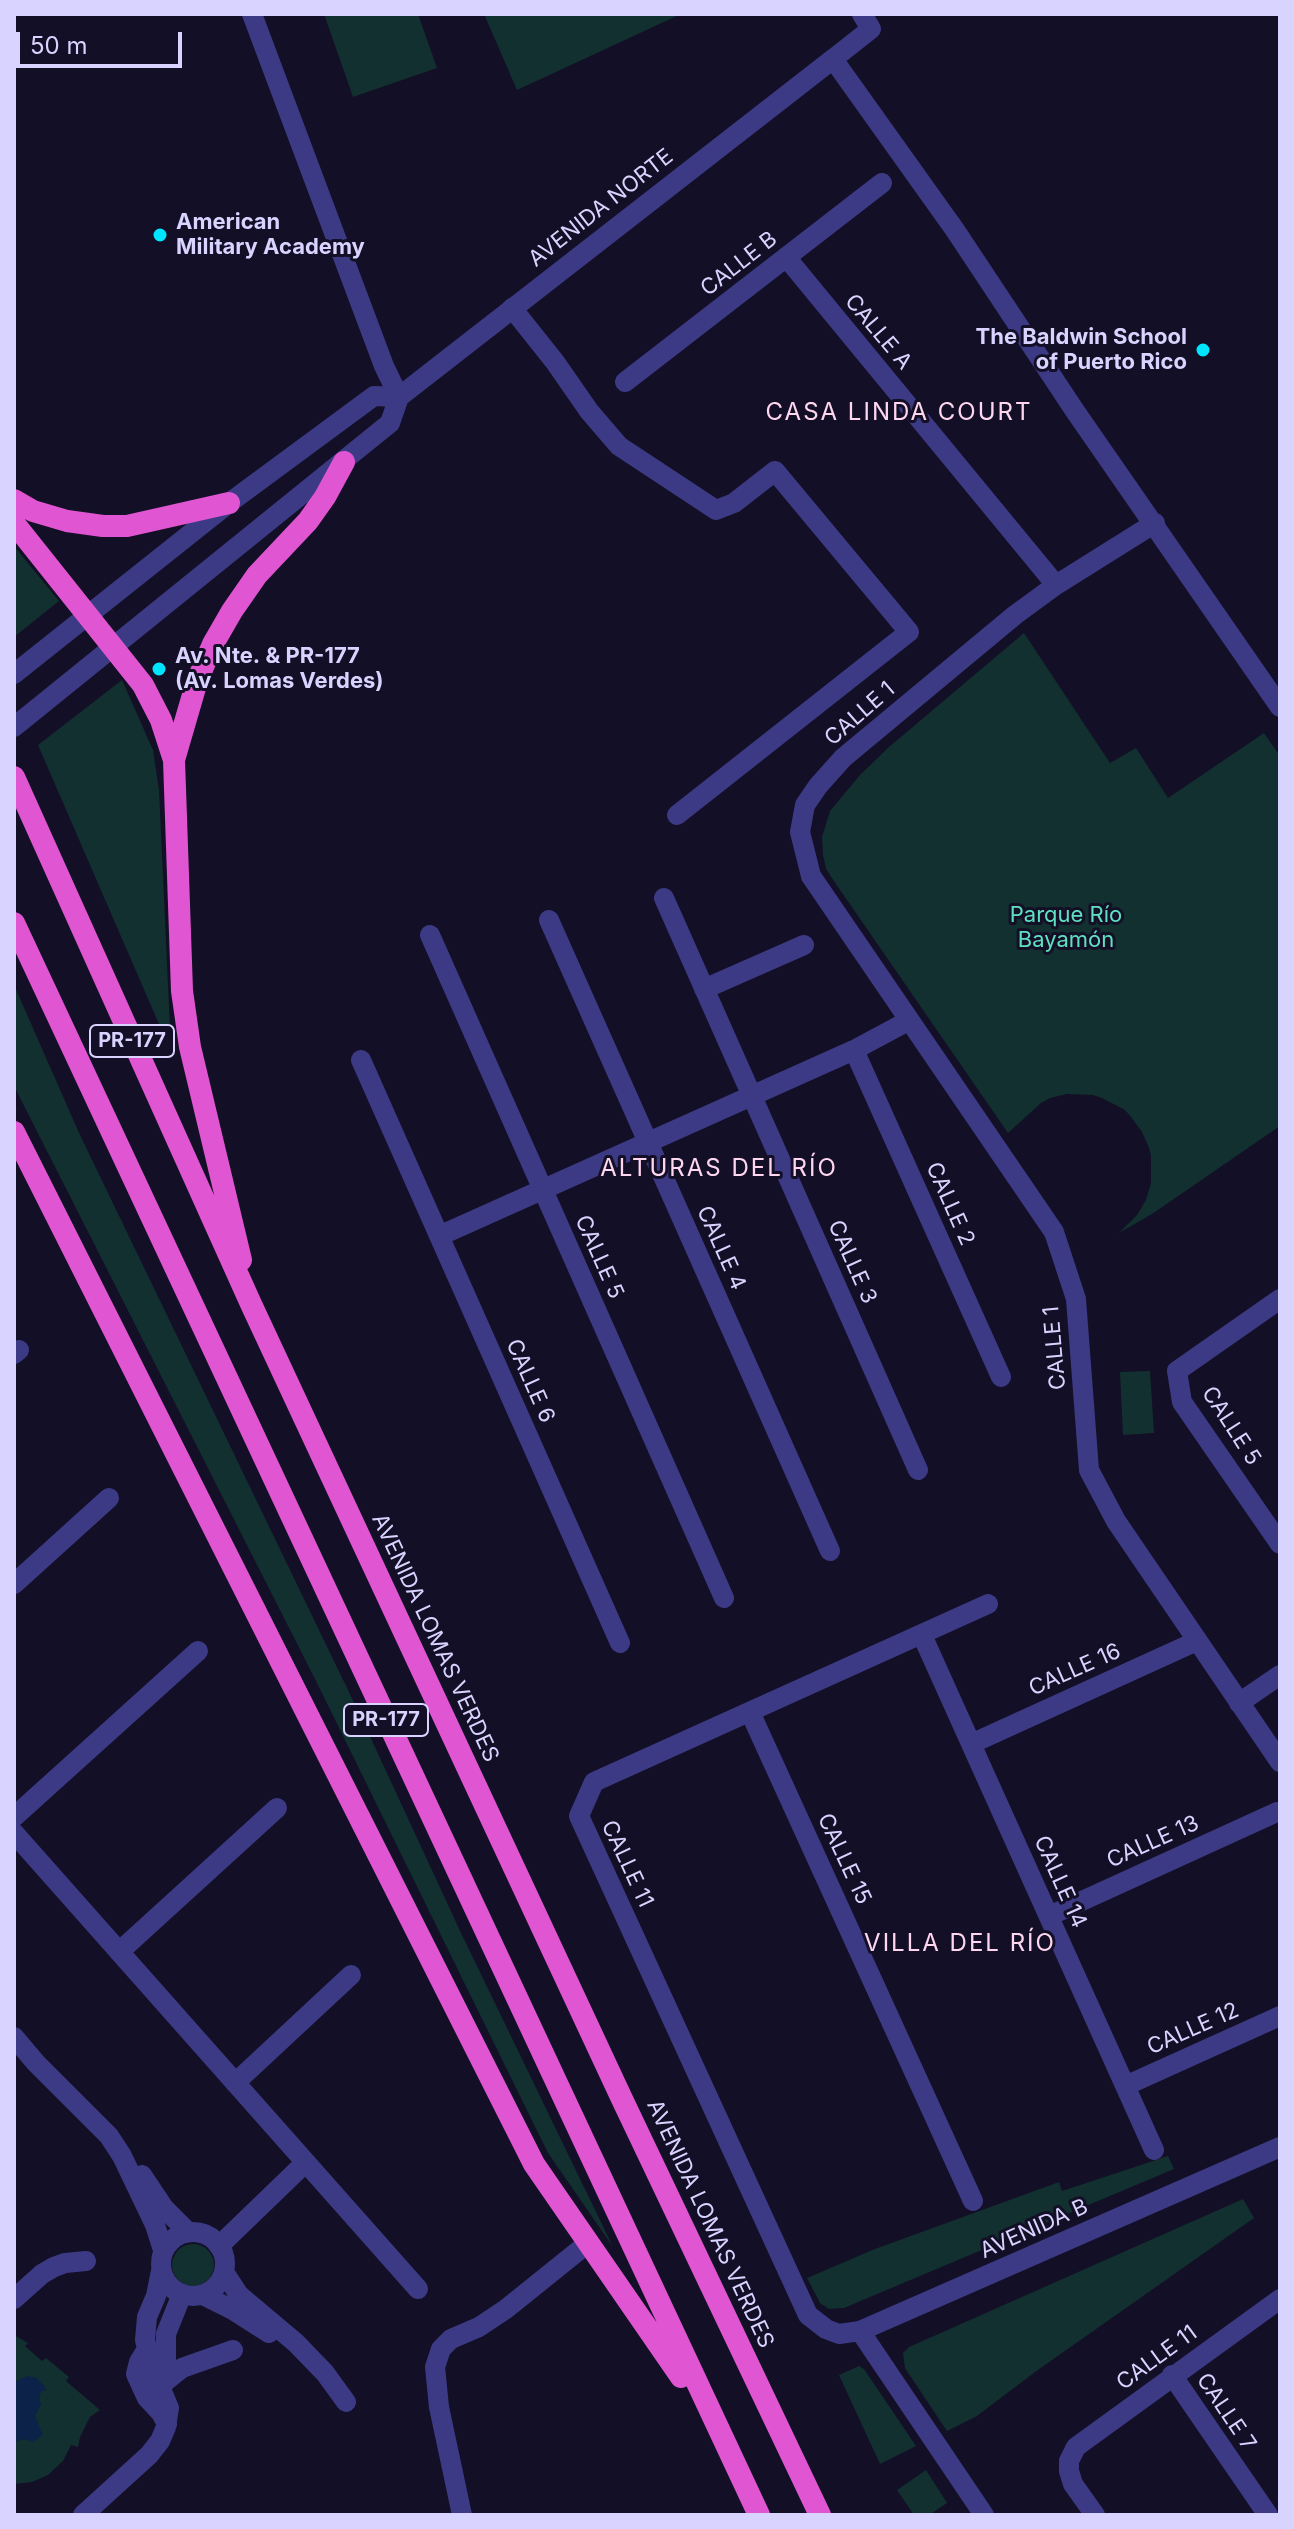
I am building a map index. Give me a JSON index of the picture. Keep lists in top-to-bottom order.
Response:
{
  "streets": {
    "highway": ["PR-177", "AVENIDA LOMAS VERDES"],
    "street": [
      "AVENIDA NORTE",
      "CALLE B",
      "CALLE A",
      "CALLE 1",
      "CALLE 2",
      "CALLE 4",
      "CALLE 5",
      "CALLE 3",
      "CALLE 6",
      "CALLE 16",
      "CALLE 13",
      "CALLE 15",
      "CALLE 11",
      "CALLE 14",
      "CALLE 12",
      "AVENIDA B",
      "CALLE 7"
    ]
  },
  "crossings": [
    ["CALLE B", "CALLE A"],
    ["CALLE A", "CALLE 1"],
    ["CALLE 1", "CALLE 16"],
    ["CALLE 16", "CALLE 14"],
    ["CALLE 13", "CALLE 14"],
    ["CALLE 15", "CALLE 11"],
    ["CALLE 11", "CALLE 14"],
    ["CALLE 11", "AVENIDA B"],
    ["CALLE 11", "CALLE 7"],
    ["CALLE 14", "CALLE 12"]
  ],
  "districts": ["CASA LINDA COURT", "ALTURAS DEL RÍO", "VILLA DEL RÍO"],
  "parks": ["Parque Río Bayamón"],
  "places": ["American Military Academy", "The Baldwin School of Puerto Rico", "Av. Nte. & PR-177 (Av. Lomas Verdes)"],
  "scale_bar": "50 m"
}
